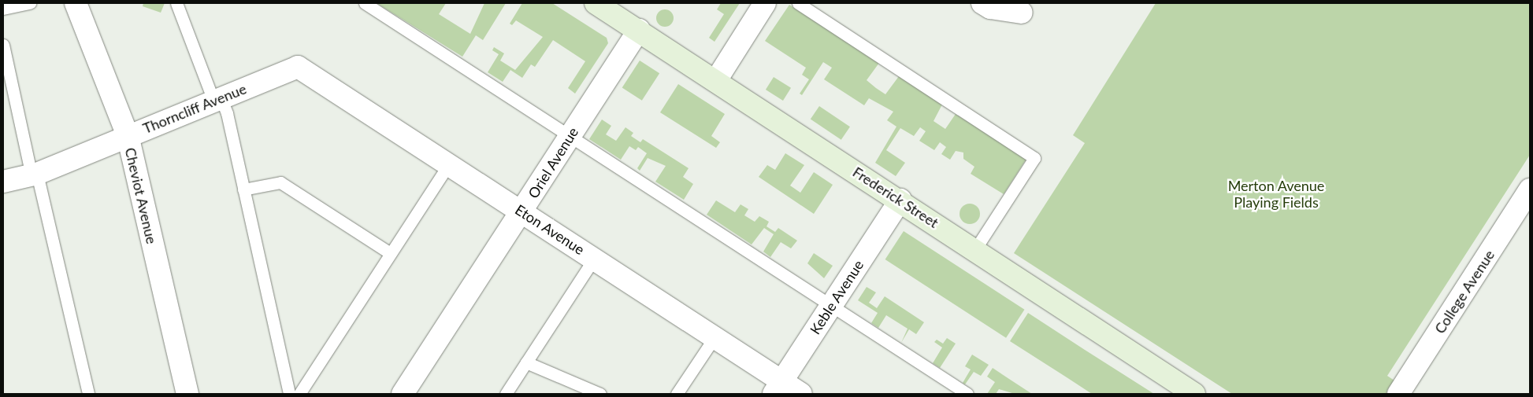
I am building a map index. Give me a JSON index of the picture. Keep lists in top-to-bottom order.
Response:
{
  "streets": {
    "main road": ["Frederick Street"],
    "street": [
      "Thorncliff Avenue",
      "Oriel Avenue",
      "Cheviot Avenue",
      "Eton Avenue",
      "College Avenue",
      "Keble Avenue"
    ]
  },
  "crossings": [
    ["Thorncliff Avenue", "Cheviot Avenue"],
    ["Thorncliff Avenue", "Eton Avenue"],
    ["Oriel Avenue", "Frederick Street"],
    ["Oriel Avenue", "Eton Avenue"],
    ["Frederick Street", "Keble Avenue"],
    ["Eton Avenue", "Keble Avenue"]
  ],
  "parks": ["Merton Avenue Playing Fields"]
}
